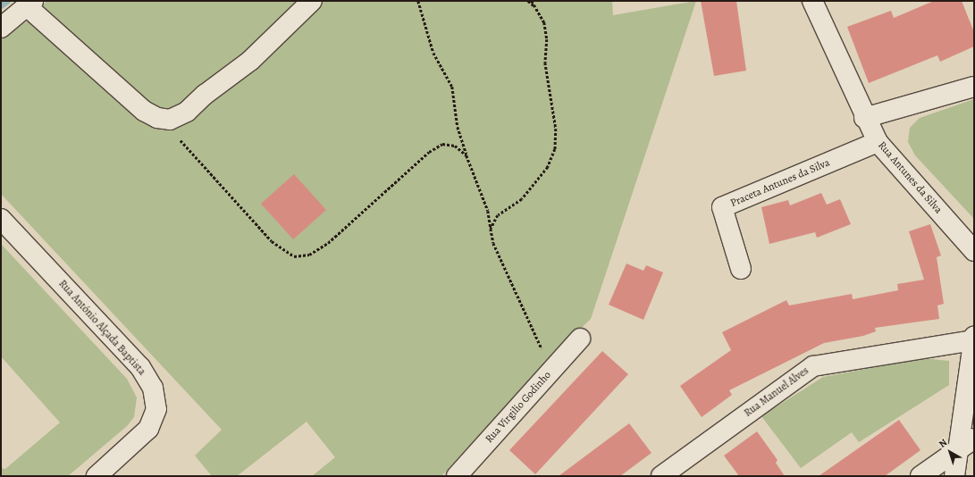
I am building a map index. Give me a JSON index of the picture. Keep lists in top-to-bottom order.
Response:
{
  "streets": {
    "street": [
      "Rua Antunes da Silva",
      "Praceta Antunes da Silva",
      "Rua António Alçada Baptista",
      "Rua Manuel Alves",
      "Rua Virgilio Godinho"
    ]
  },
  "crossings": [
    ["Rua Antunes da Silva", "Praceta Antunes da Silva"]
  ],
  "north": "top left"
}
